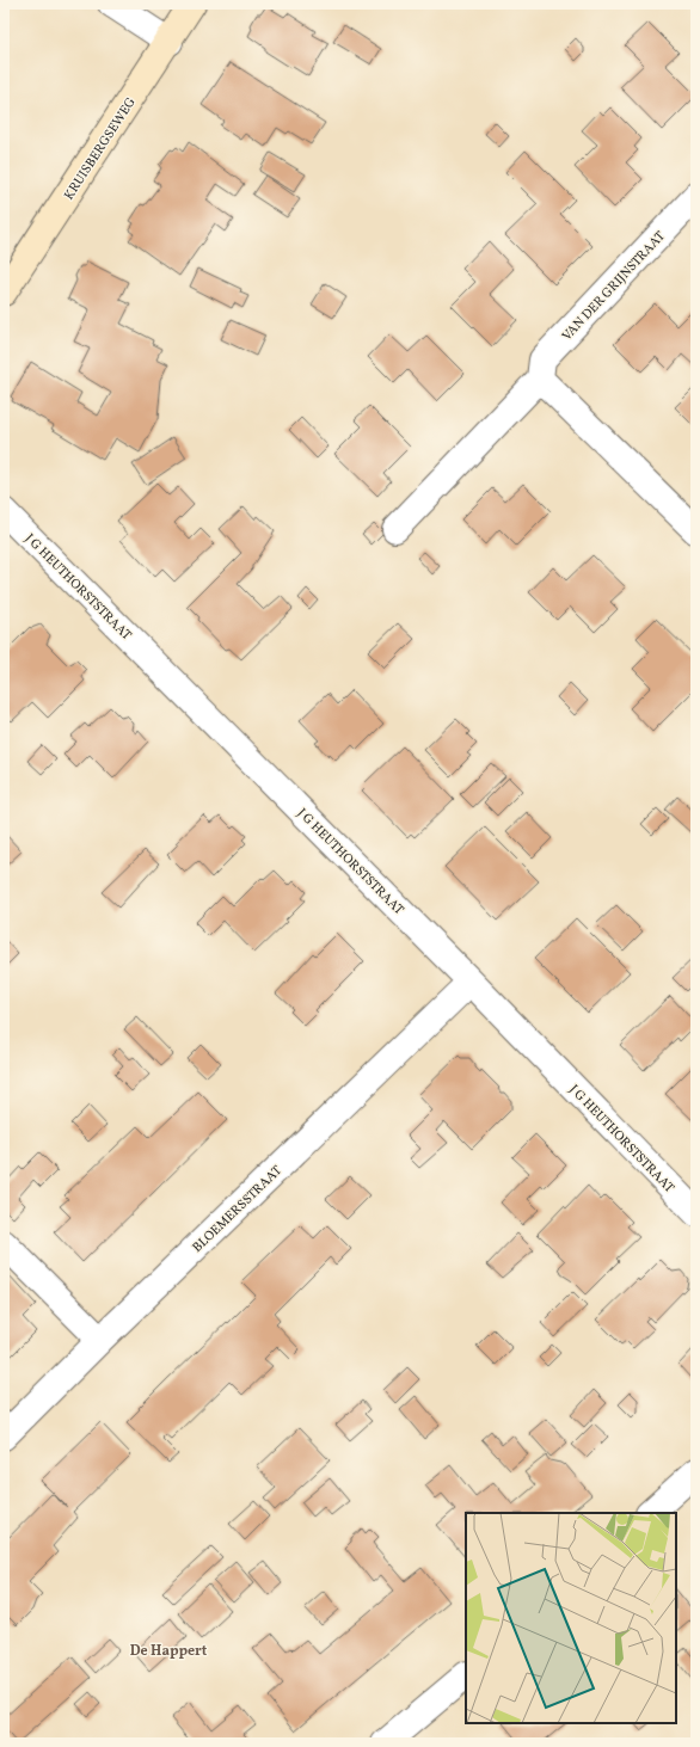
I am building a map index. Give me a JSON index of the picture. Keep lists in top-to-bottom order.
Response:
{
  "streets": {
    "street": [
      "KRUISBERGSEWEG",
      "VAN DER GRIJNSTRAAT",
      "J G HEUTHORSTSTRAAT",
      "BLOEMERSSTRAAT"
    ]
  },
  "crossings": [
    ["J G HEUTHORSTSTRAAT", "BLOEMERSSTRAAT"]
  ],
  "districts": ["De Happert"]
}
